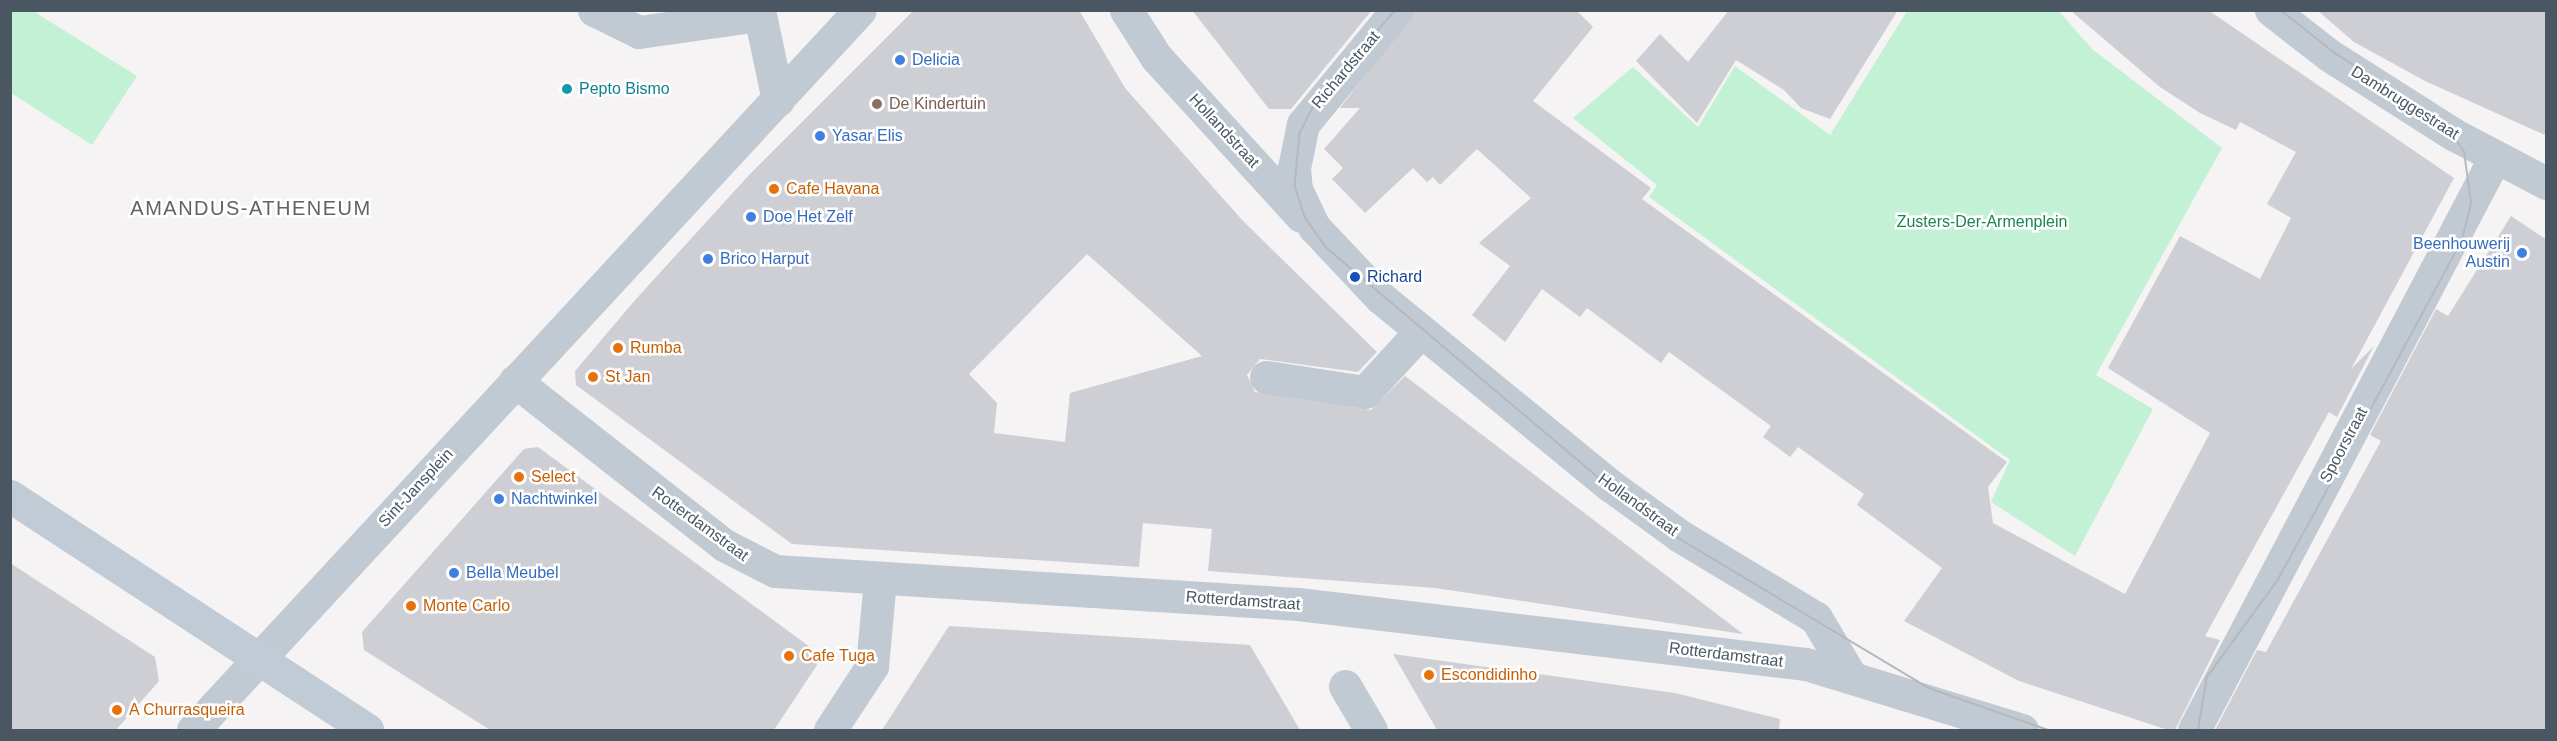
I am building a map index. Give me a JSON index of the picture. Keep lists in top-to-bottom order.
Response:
{
  "streets": {
    "street": [
      "Richardstraat",
      "Dambruggestraat",
      "Hollandstraat",
      "Spoorstraat",
      "Sint-Jansplein",
      "Rotterdamstraat"
    ]
  },
  "crossings": [
    ["Richardstraat", "Hollandstraat"],
    ["Dambruggestraat", "Spoorstraat"],
    ["Hollandstraat", "Rotterdamstraat"],
    ["Sint-Jansplein", "Rotterdamstraat"]
  ],
  "districts": ["AMANDUS-ATHENEUM"],
  "parks": ["Zusters-Der-Armenplein"],
  "places": [
    "Delicia",
    "Pepto Bismo",
    "De Kindertuin",
    "Yasar Elis",
    "Cafe Havana",
    "Doe Het Zelf",
    "Beenhouwerij Austin",
    "Brico Harput",
    "Richard",
    "Rumba",
    "St Jan",
    "Select",
    "Nachtwinkel",
    "Bella Meubel",
    "Monte Carlo",
    "Cafe Tuga",
    "Escondidinho",
    "A Churrasqueira"
  ]
}
